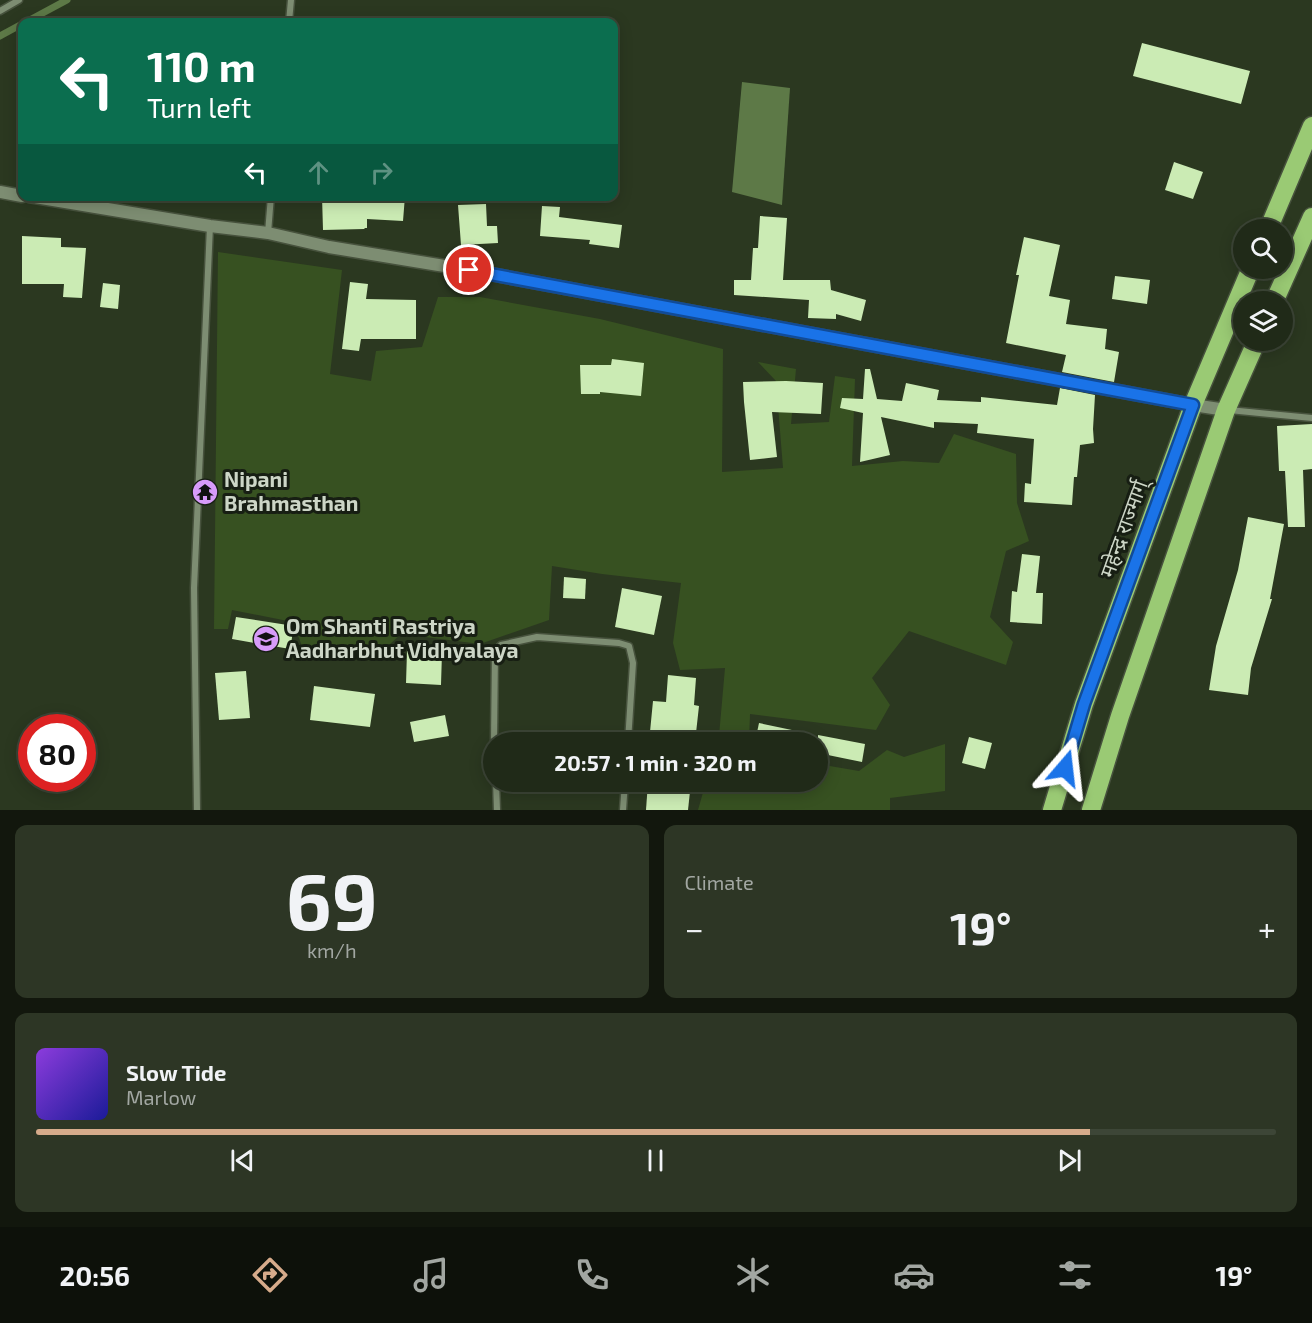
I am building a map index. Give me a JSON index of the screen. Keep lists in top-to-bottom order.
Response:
{
  "streets": {
    "highway": ["महेन्द्र राज्मार्ग्"]
  },
  "places": {
    "temple": ["Nipani Brahmasthan"],
    "school or university": ["Om Shanti Rastriya Aadharbhut Vidhyalaya"]
  },
  "page": {
    "turn": ["110 m", "Turn left"],
    "limit": "80",
    "trip": "20:57 · 1 min · 320 m",
    "tile": [
      ["69", "km/h"],
      "Climate"
    ],
    "heat": ["−", "19°", "+"],
    "song": ["Slow Tide", "Marlow"],
    "tabs": ["20:56", "19°"]
  }
}
